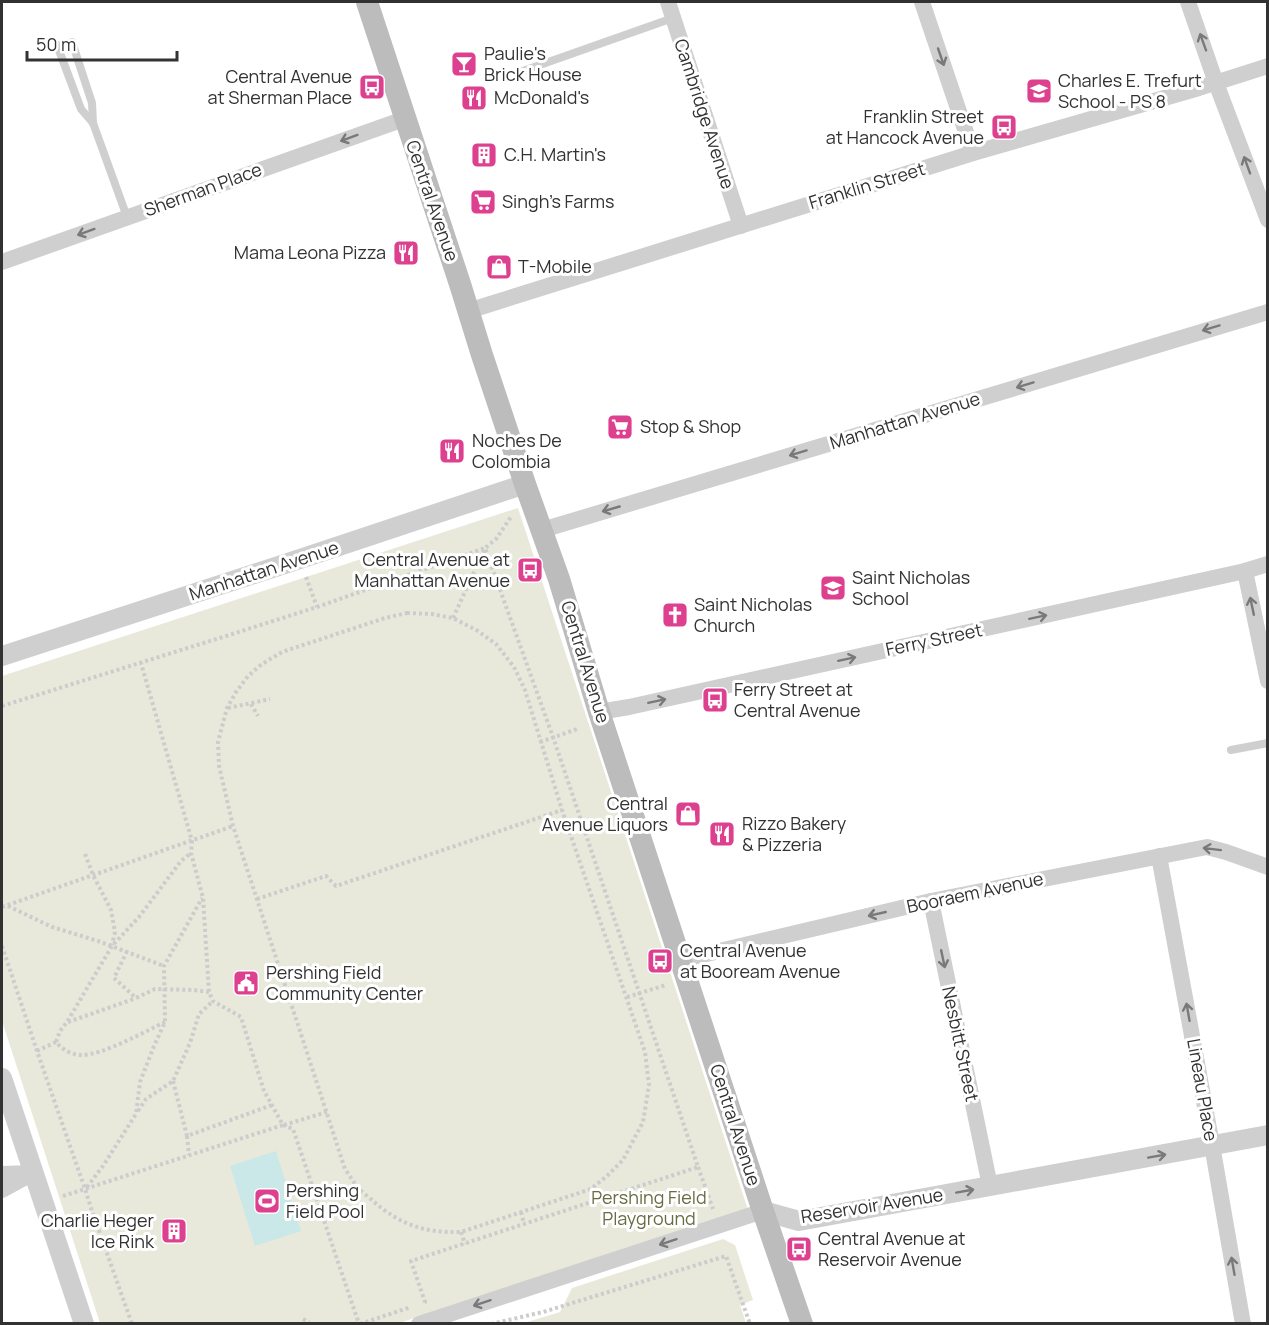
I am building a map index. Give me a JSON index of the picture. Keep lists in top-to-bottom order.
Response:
{
  "streets": {
    "main road": ["Central Avenue"],
    "street": [
      "Cambridge Avenue",
      "Franklin Street",
      "Sherman Place",
      "Manhattan Avenue",
      "Ferry Street",
      "Booraem Avenue",
      "Nesbitt Street",
      "Lineau Place",
      "Reservoir Avenue"
    ]
  },
  "crossings": [
    ["Cambridge Avenue", "Franklin Street"],
    ["Franklin Street", "Central Avenue"],
    ["Sherman Place", "Central Avenue"],
    ["Central Avenue", "Manhattan Avenue"],
    ["Central Avenue", "Ferry Street"],
    ["Central Avenue", "Booraem Avenue"],
    ["Central Avenue", "Reservoir Avenue"],
    ["Booraem Avenue", "Nesbitt Street"],
    ["Booraem Avenue", "Lineau Place"],
    ["Nesbitt Street", "Reservoir Avenue"],
    ["Lineau Place", "Reservoir Avenue"]
  ],
  "one_way": [
    "Sherman Place",
    "Manhattan Avenue",
    "Ferry Street",
    "Booraem Avenue",
    "Nesbitt Street",
    "Lineau Place",
    "Reservoir Avenue"
  ],
  "parks": ["Pershing Field Playground"],
  "places": {
    "bar": ["Paulie's Brick House"],
    "bus stop": [
      "Central Avenue at Sherman Place",
      "Franklin Street at Hancock Avenue",
      "Central Avenue at Manhattan Avenue",
      "Ferry Street at Central Avenue",
      "Central Avenue at Booream Avenue",
      "Central Avenue at Reservoir Avenue"
    ],
    "school or university": ["Charles E. Trefurt School - PS 8", "Saint Nicholas School"],
    "restaurant": [
      "McDonald's",
      "Mama Leona Pizza",
      "Noches De Colombia",
      "Rizzo Bakery & Pizzeria"
    ],
    "building": ["C.H. Martin's", "Charlie Heger Ice Rink"],
    "supermarket": ["Singh's Farms", "Stop & Shop"],
    "shop": ["T-Mobile", "Central Avenue Liquors"],
    "church": ["Saint Nicholas Church"],
    "public building": ["Pershing Field Community Center"],
    "sports": ["Pershing Field Pool"]
  },
  "scale_bar": "50 m"
}
